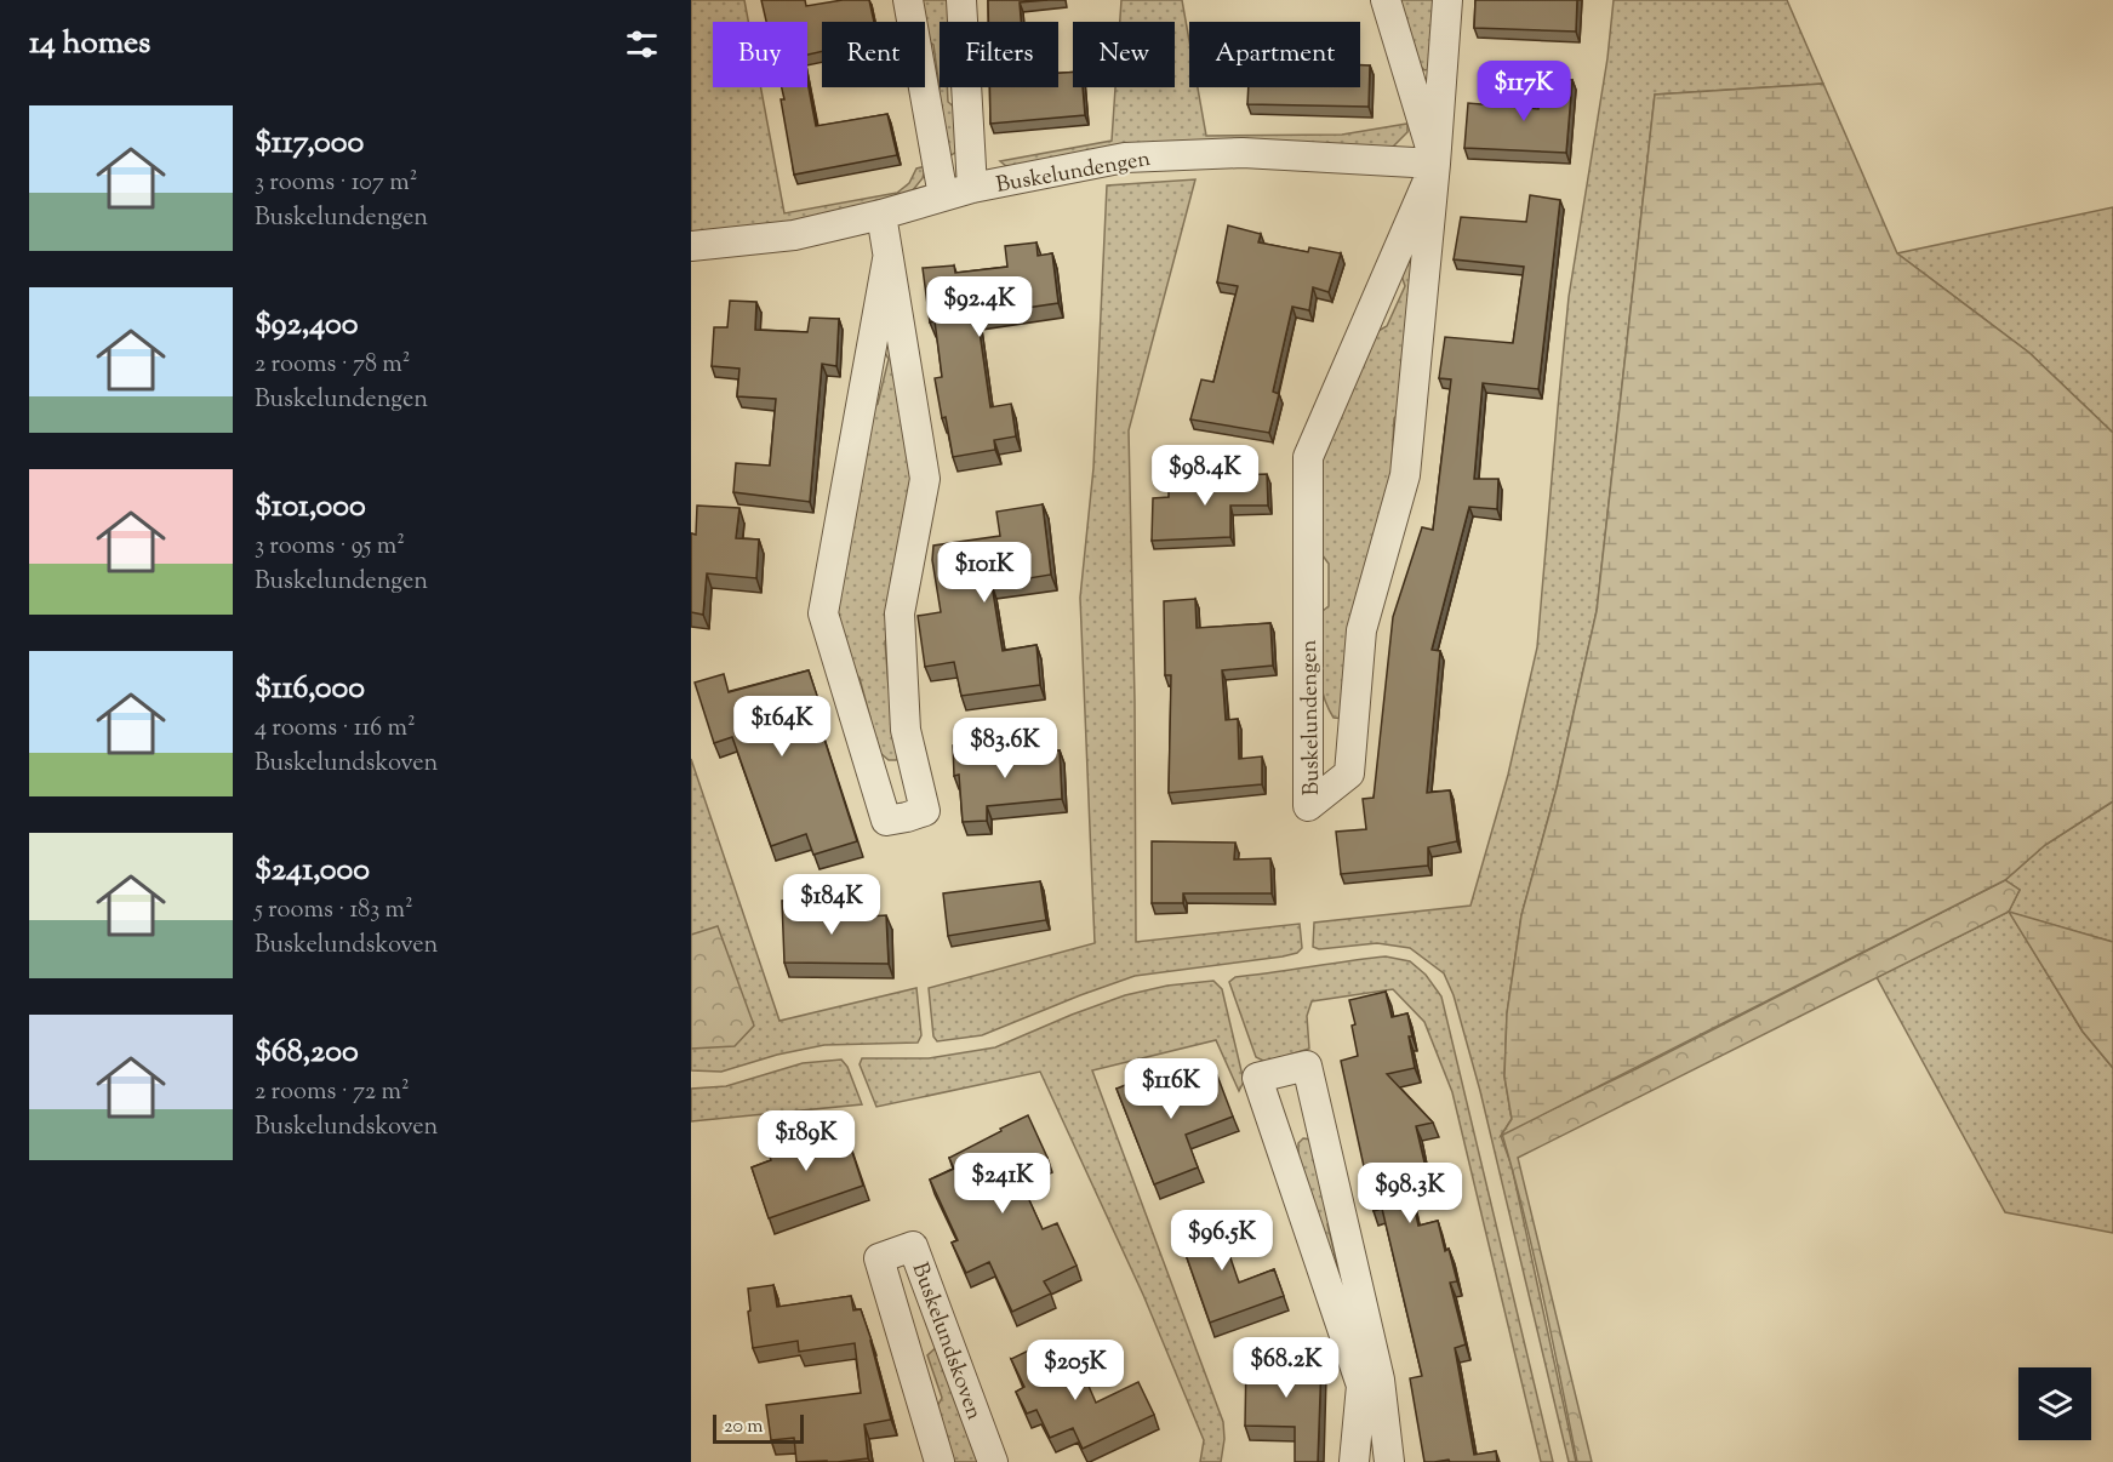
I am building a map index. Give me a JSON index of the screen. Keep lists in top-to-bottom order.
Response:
{
  "streets": {
    "street": ["Buskelundengen", "Buskelundskoven"]
  },
  "scale_bar": "20 m",
  "page": {
    "heading": "14 homes",
    "chip": [
      "Buy",
      "Rent",
      "Filters",
      "New",
      "Apartment"
    ],
    "price": [
      "$117K",
      "$92.4K",
      "$98.4K",
      "$101K",
      "$164K",
      "$83.6K",
      "$184K",
      "$116K",
      "$189K",
      "$241K",
      "$98.3K",
      "$96.5K",
      "$68.2K",
      "$205K"
    ],
    "list": [
      {
        "name": "$117,000",
        "note": "3 rooms · 107 m² · Buskelundengen"
      },
      {
        "name": "$92,400",
        "note": "2 rooms · 78 m² · Buskelundengen"
      },
      {
        "name": "$101,000",
        "note": "3 rooms · 95 m² · Buskelundengen"
      },
      {
        "name": "$116,000",
        "note": "4 rooms · 116 m² · Buskelundskoven"
      },
      {
        "name": "$241,000",
        "note": "5 rooms · 183 m² · Buskelundskoven"
      },
      {
        "name": "$68,200",
        "note": "2 rooms · 72 m² · Buskelundskoven"
      }
    ],
    "scale": "20 m"
  }
}
